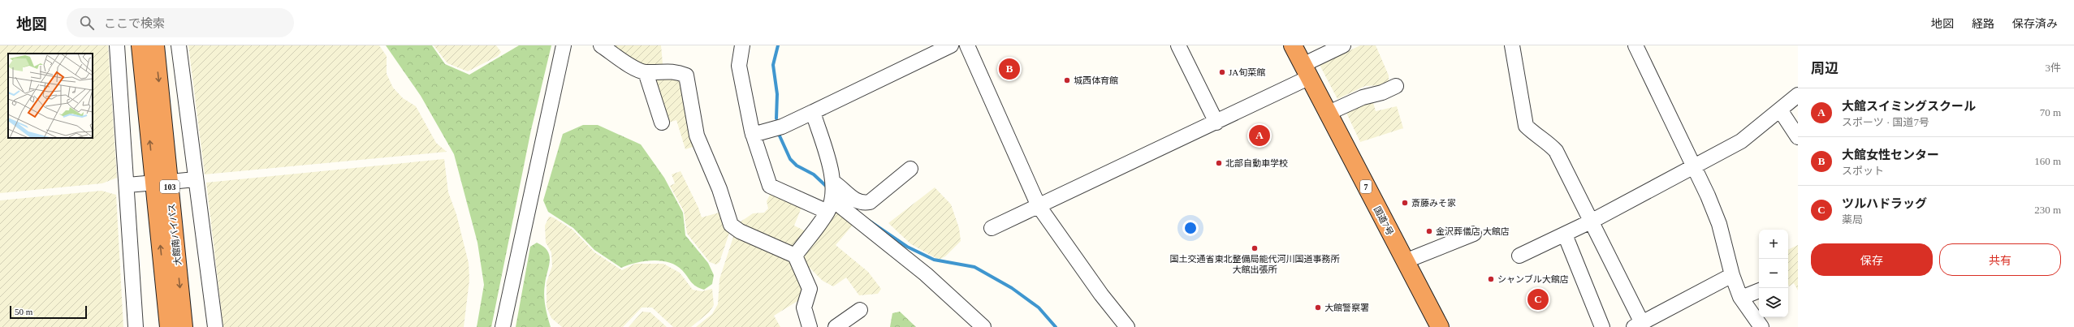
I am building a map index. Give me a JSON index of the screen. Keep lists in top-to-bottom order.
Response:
{
  "streets": {
    "highway": [
      "103",
      "7",
      "国道7号",
      "大館南バイパス"
    ]
  },
  "places": [
    "JA旬菜館",
    "城西体育館",
    "北部自動車学校",
    "斎藤みそ家",
    "金沢葬儀店 大館店",
    "国土交通省東北整備局能代河川国道事務所 大館出張所",
    "シャンブル大館店",
    "大館警察署"
  ],
  "scale_bar": "50 m",
  "page": {
    "header": "地図",
    "search": "ここで検索",
    "nav": ["地図", "経路", "保存済み"],
    "heading": ["周辺", "3件"],
    "pins": ["B", "A", "C"],
    "list": [
      {
        "mark": "A",
        "name": "大館スイミングスクール",
        "note": "スポーツ · 国道7号",
        "value": "70 m"
      },
      {
        "mark": "B",
        "name": "大館女性センター",
        "note": "スポット",
        "value": "160 m"
      },
      {
        "mark": "C",
        "name": "ツルハドラッグ",
        "note": "薬局",
        "value": "230 m"
      }
    ],
    "map_buttons": ["+", "−"],
    "buttons": ["保存", "共有"],
    "scale": "50 m"
  }
}
